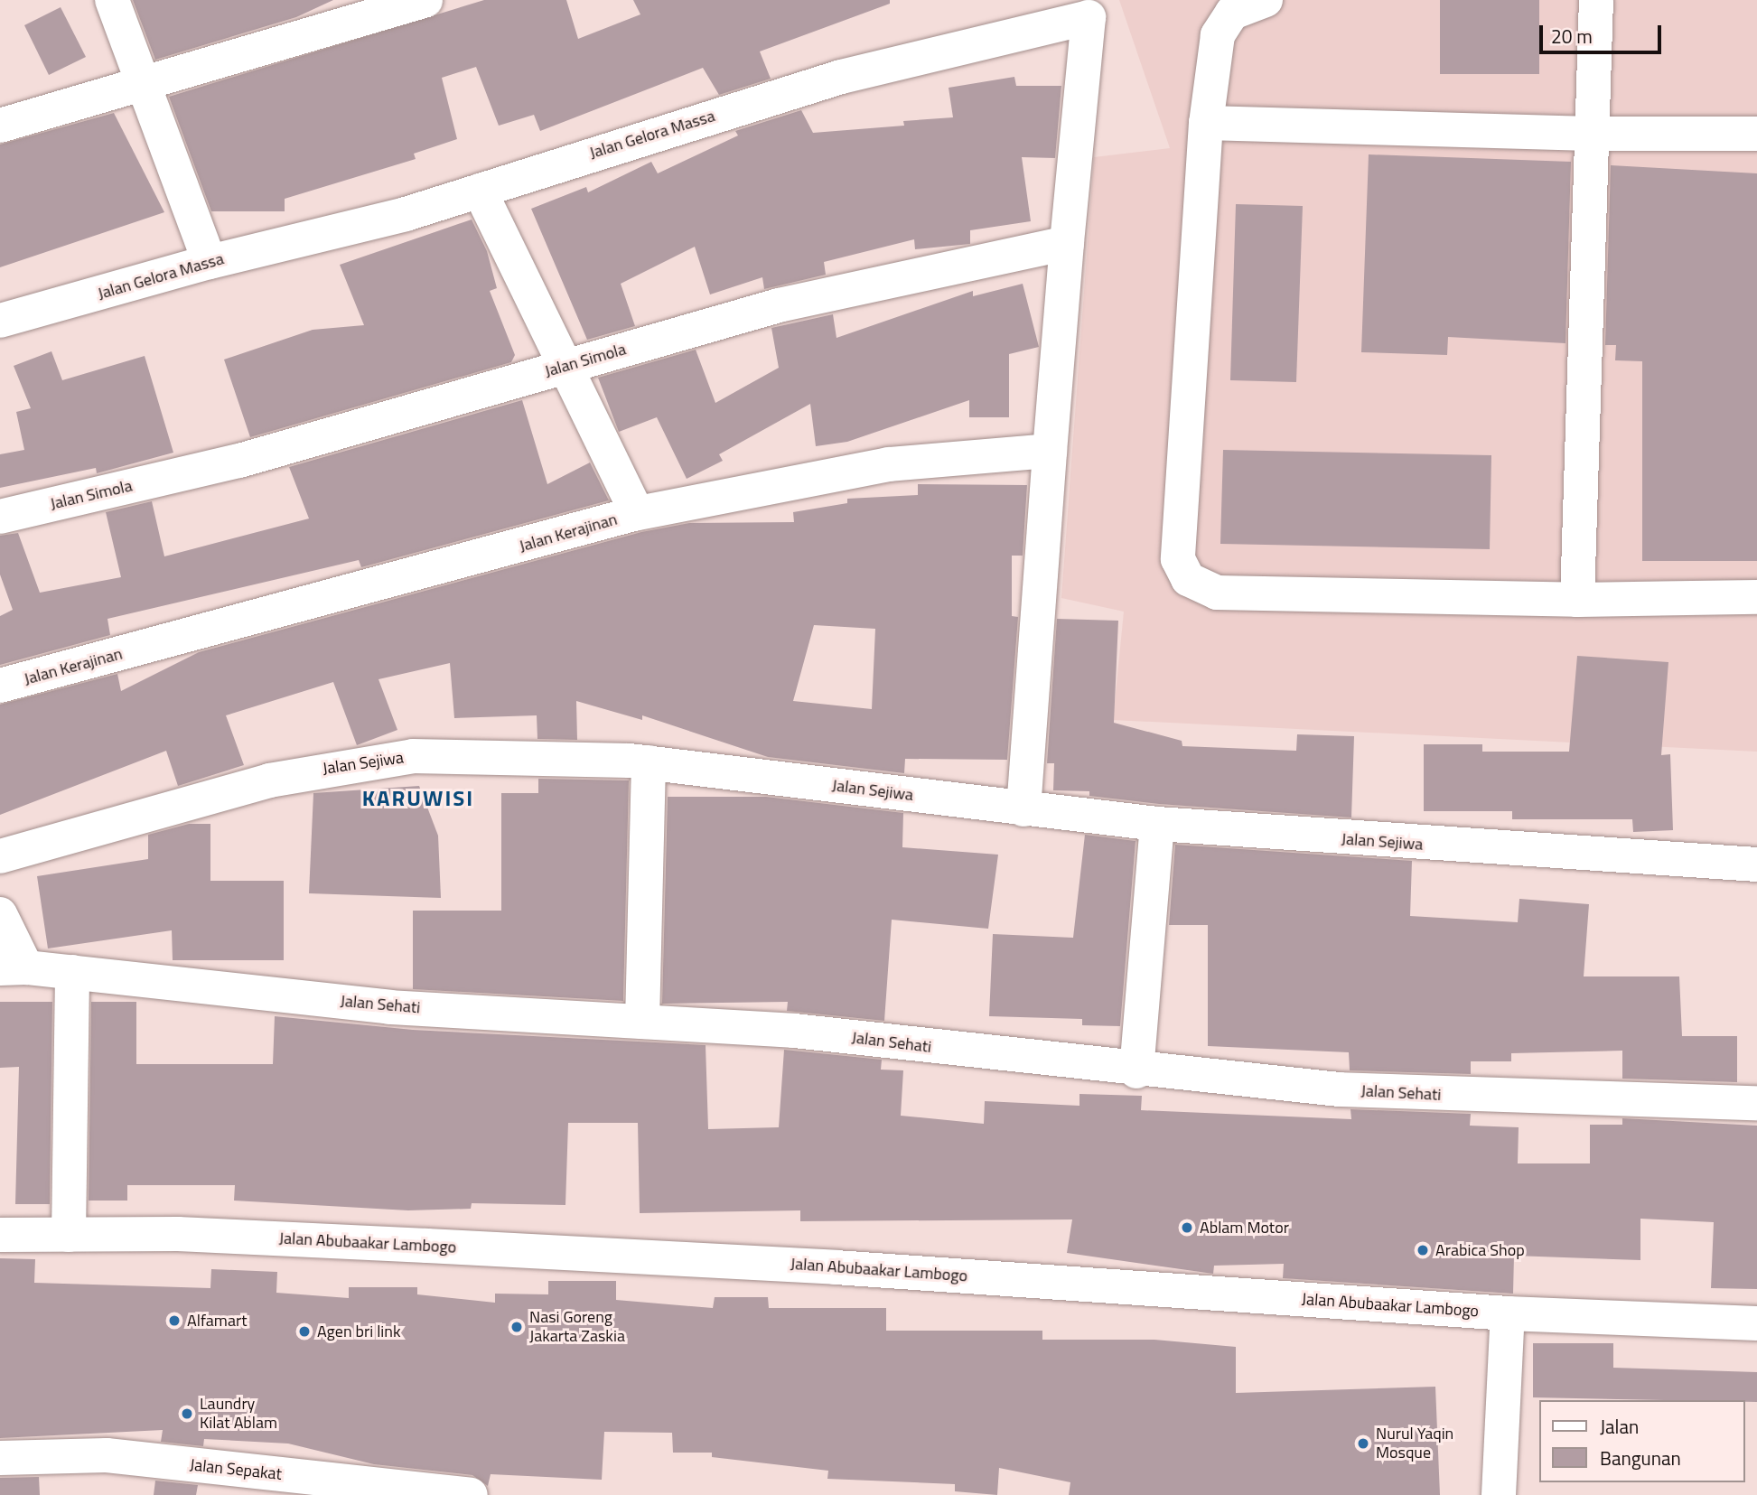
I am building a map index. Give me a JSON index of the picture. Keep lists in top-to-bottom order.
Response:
{
  "streets": {
    "street": [
      "Jalan Gelora Massa",
      "Jalan Simola",
      "Jalan Kerajinan",
      "Jalan Sejiwa",
      "Jalan Sehati",
      "Jalan Abubaakar Lambogo",
      "Jalan Sepakat"
    ]
  },
  "crossings": [
    ["Jalan Gelora Massa", "Jalan Simola"]
  ],
  "districts": ["KARUWISI"],
  "places": [
    "Ablam Motor",
    "Arabica Shop",
    "Alfamart",
    "Nasi Goreng Jakarta Zaskia",
    "Agen bri link",
    "Laundry Kilat Ablam",
    "Nurul Yaqin Mosque"
  ],
  "legend": ["Jalan", "Bangunan"],
  "scale_bar": "20 m"
}
